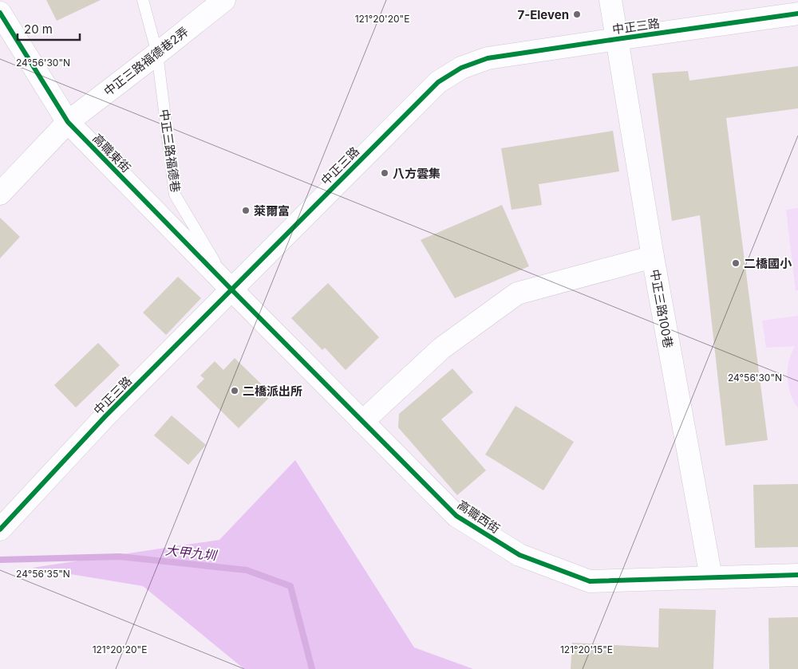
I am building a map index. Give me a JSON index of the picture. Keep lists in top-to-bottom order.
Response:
{
  "streets": {
    "street": [
      "中正三路",
      "中正三路福德巷2弄",
      "高職東街",
      "中正三路100巷",
      "高職西街"
    ],
    "lane": ["中正三路福德巷"]
  },
  "crossings": [
    ["中正三路", "中正三路福德巷"],
    ["中正三路", "高職東街"],
    ["中正三路", "中正三路100巷"],
    ["中正三路", "高職西街"],
    ["中正三路福德巷2弄", "中正三路福德巷"],
    ["中正三路福德巷2弄", "高職東街"],
    ["中正三路福德巷", "高職東街"],
    ["中正三路福德巷", "高職西街"],
    ["高職東街", "高職西街"],
    ["中正三路100巷", "高職西街"]
  ],
  "water": ["大甲九圳"],
  "places": [
    "7-Eleven",
    "八方雲集",
    "萊爾富",
    "二橋國小",
    "二橋派出所"
  ],
  "scale_bar": "20 m",
  "coordinates": [
    "121°20'20\"E",
    "24°56'30\"N",
    "24°56'35\"N",
    "121°20'15\"E"
  ]
}
